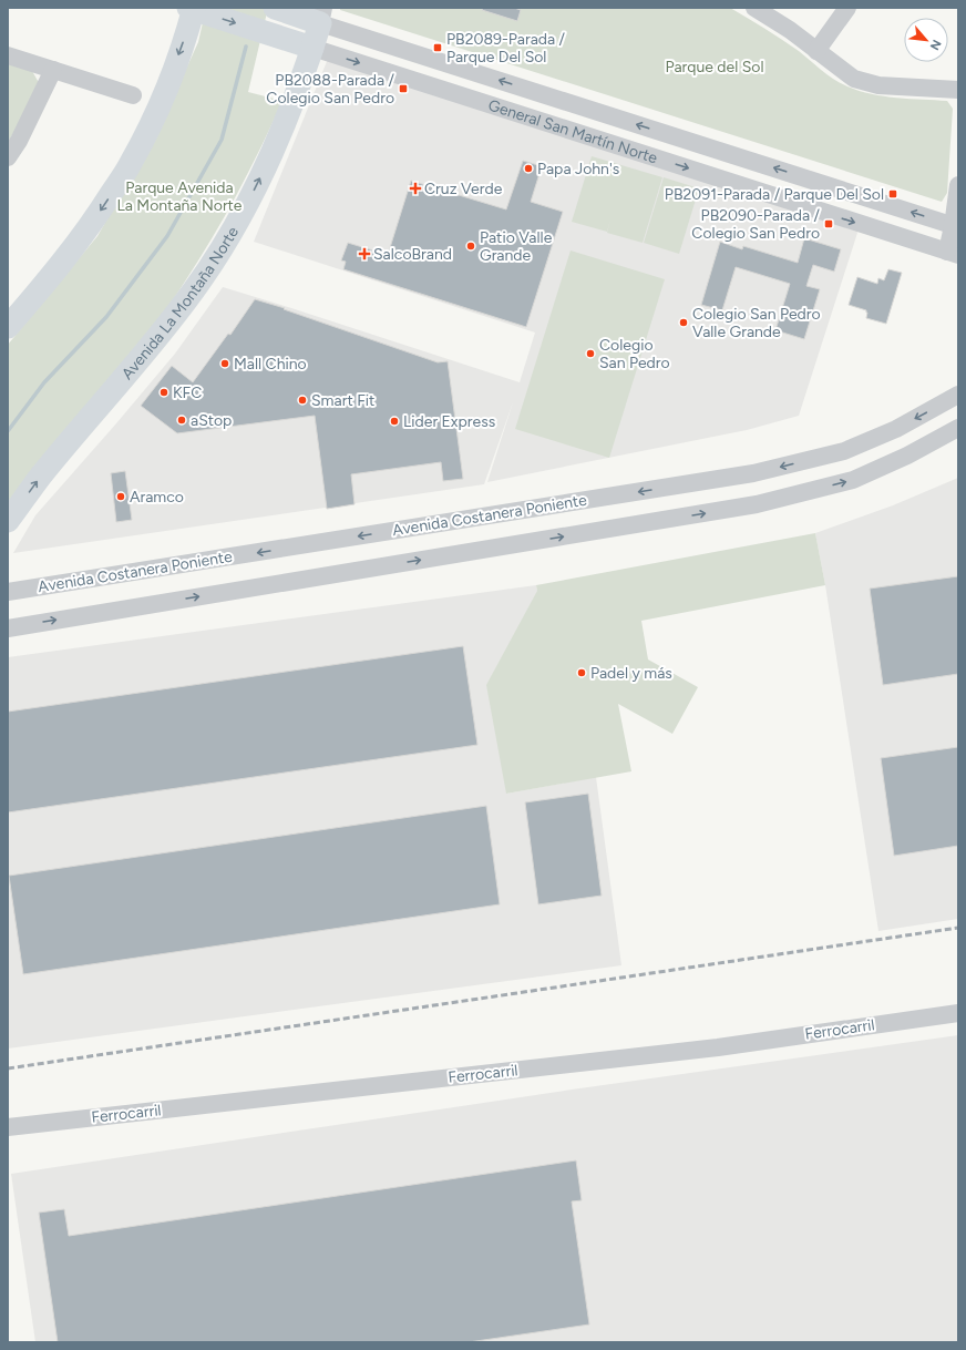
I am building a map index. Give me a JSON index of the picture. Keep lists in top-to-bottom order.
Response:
{
  "streets": {
    "main road": ["General San Martín Norte", "Avenida La Montaña Norte"],
    "street": ["Avenida Costanera Poniente", "Ferrocarril"]
  },
  "crossings": [
    ["General San Martín Norte", "Avenida La Montaña Norte"]
  ],
  "parks": ["Parque del Sol", "Parque Avenida La Montaña Norte"],
  "places": {
    "transit": [
      "PB2089-Parada / Parque Del Sol",
      "PB2088-Parada / Colegio San Pedro",
      "PB2091-Parada / Parque Del Sol",
      "PB2090-Parada / Colegio San Pedro"
    ],
    "other": [
      "Papa John's",
      "Patio Valle Grande",
      "Colegio San Pedro Valle Grande",
      "Colegio San Pedro",
      "Mall Chino",
      "KFC",
      "Smart Fit",
      "aStop",
      "Lider Express",
      "Aramco",
      "Padel y más"
    ],
    "health": ["Cruz Verde", "SalcoBrand"]
  },
  "north": "bottom right"
}
